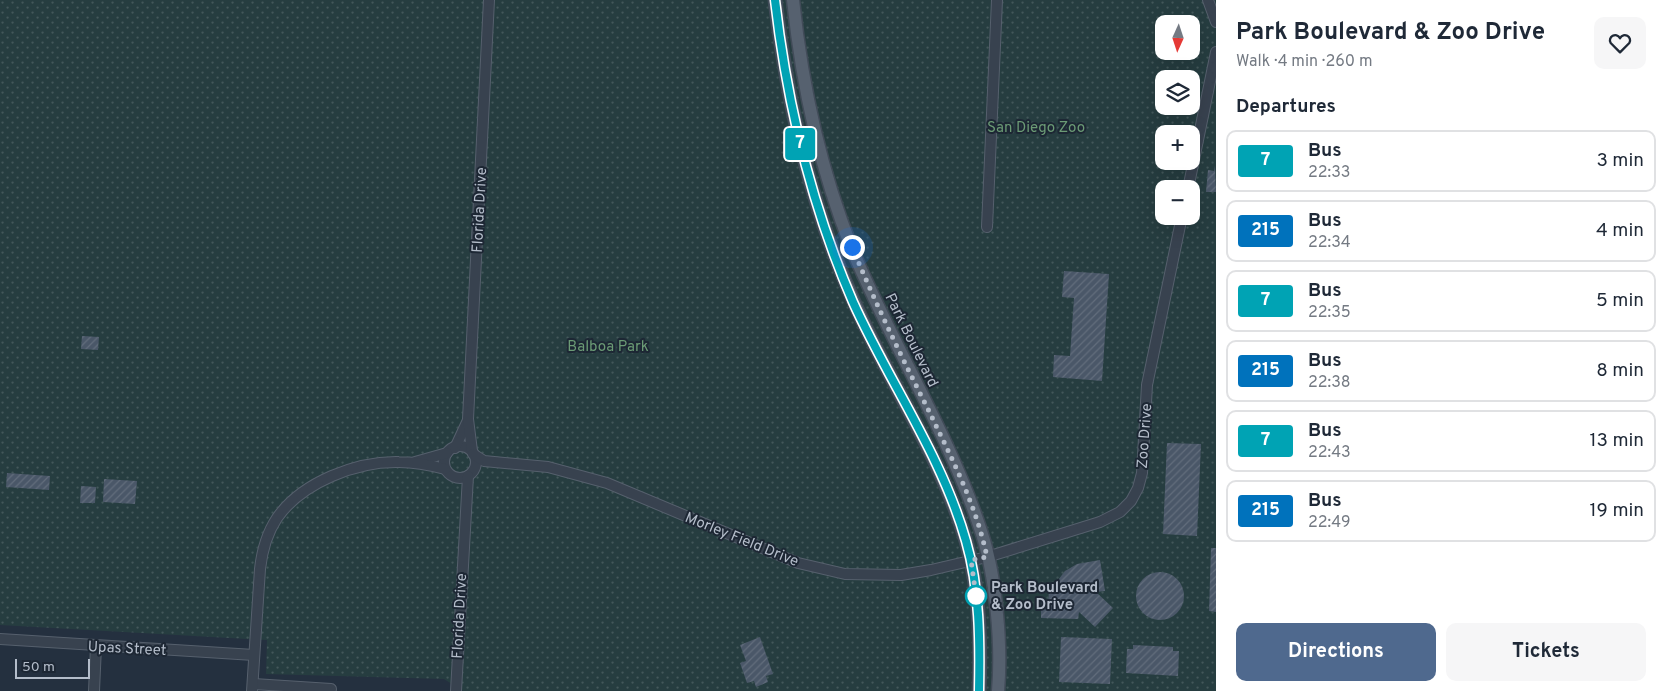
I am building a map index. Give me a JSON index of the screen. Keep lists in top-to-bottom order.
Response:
{
  "streets": {
    "main road": ["Park Boulevard"],
    "street": [
      "Florida Drive",
      "Zoo Drive",
      "Morley Field Drive",
      "Upas Street"
    ]
  },
  "crossings": [
    ["Florida Drive", "Morley Field Drive"],
    ["Park Boulevard", "Zoo Drive"],
    ["Park Boulevard", "Morley Field Drive"],
    ["Zoo Drive", "Morley Field Drive"]
  ],
  "parks": ["San Diego Zoo", "Balboa Park"],
  "places": ["Park Boulevard & Zoo Drive"],
  "lines": ["bus line 7"],
  "scale_bar": "50 m",
  "north": "bottom",
  "page": {
    "on_map": "7",
    "heading": [
      ["Park Boulevard & Zoo Drive", "Walk · 4 min · 260 m"],
      "Departures"
    ],
    "map_buttons": ["+", "−"],
    "list": [
      {
        "mark": "7",
        "name": "Bus",
        "note": "22:33",
        "value": "3 min"
      },
      {
        "mark": "215",
        "name": "Bus",
        "note": "22:34",
        "value": "4 min"
      },
      {
        "mark": "7",
        "name": "Bus",
        "note": "22:35",
        "value": "5 min"
      },
      {
        "mark": "215",
        "name": "Bus",
        "note": "22:38",
        "value": "8 min"
      },
      {
        "mark": "7",
        "name": "Bus",
        "note": "22:43",
        "value": "13 min"
      },
      {
        "mark": "215",
        "name": "Bus",
        "note": "22:49",
        "value": "19 min"
      }
    ],
    "buttons": ["Directions", "Tickets"],
    "scale": "50 m"
  }
}
